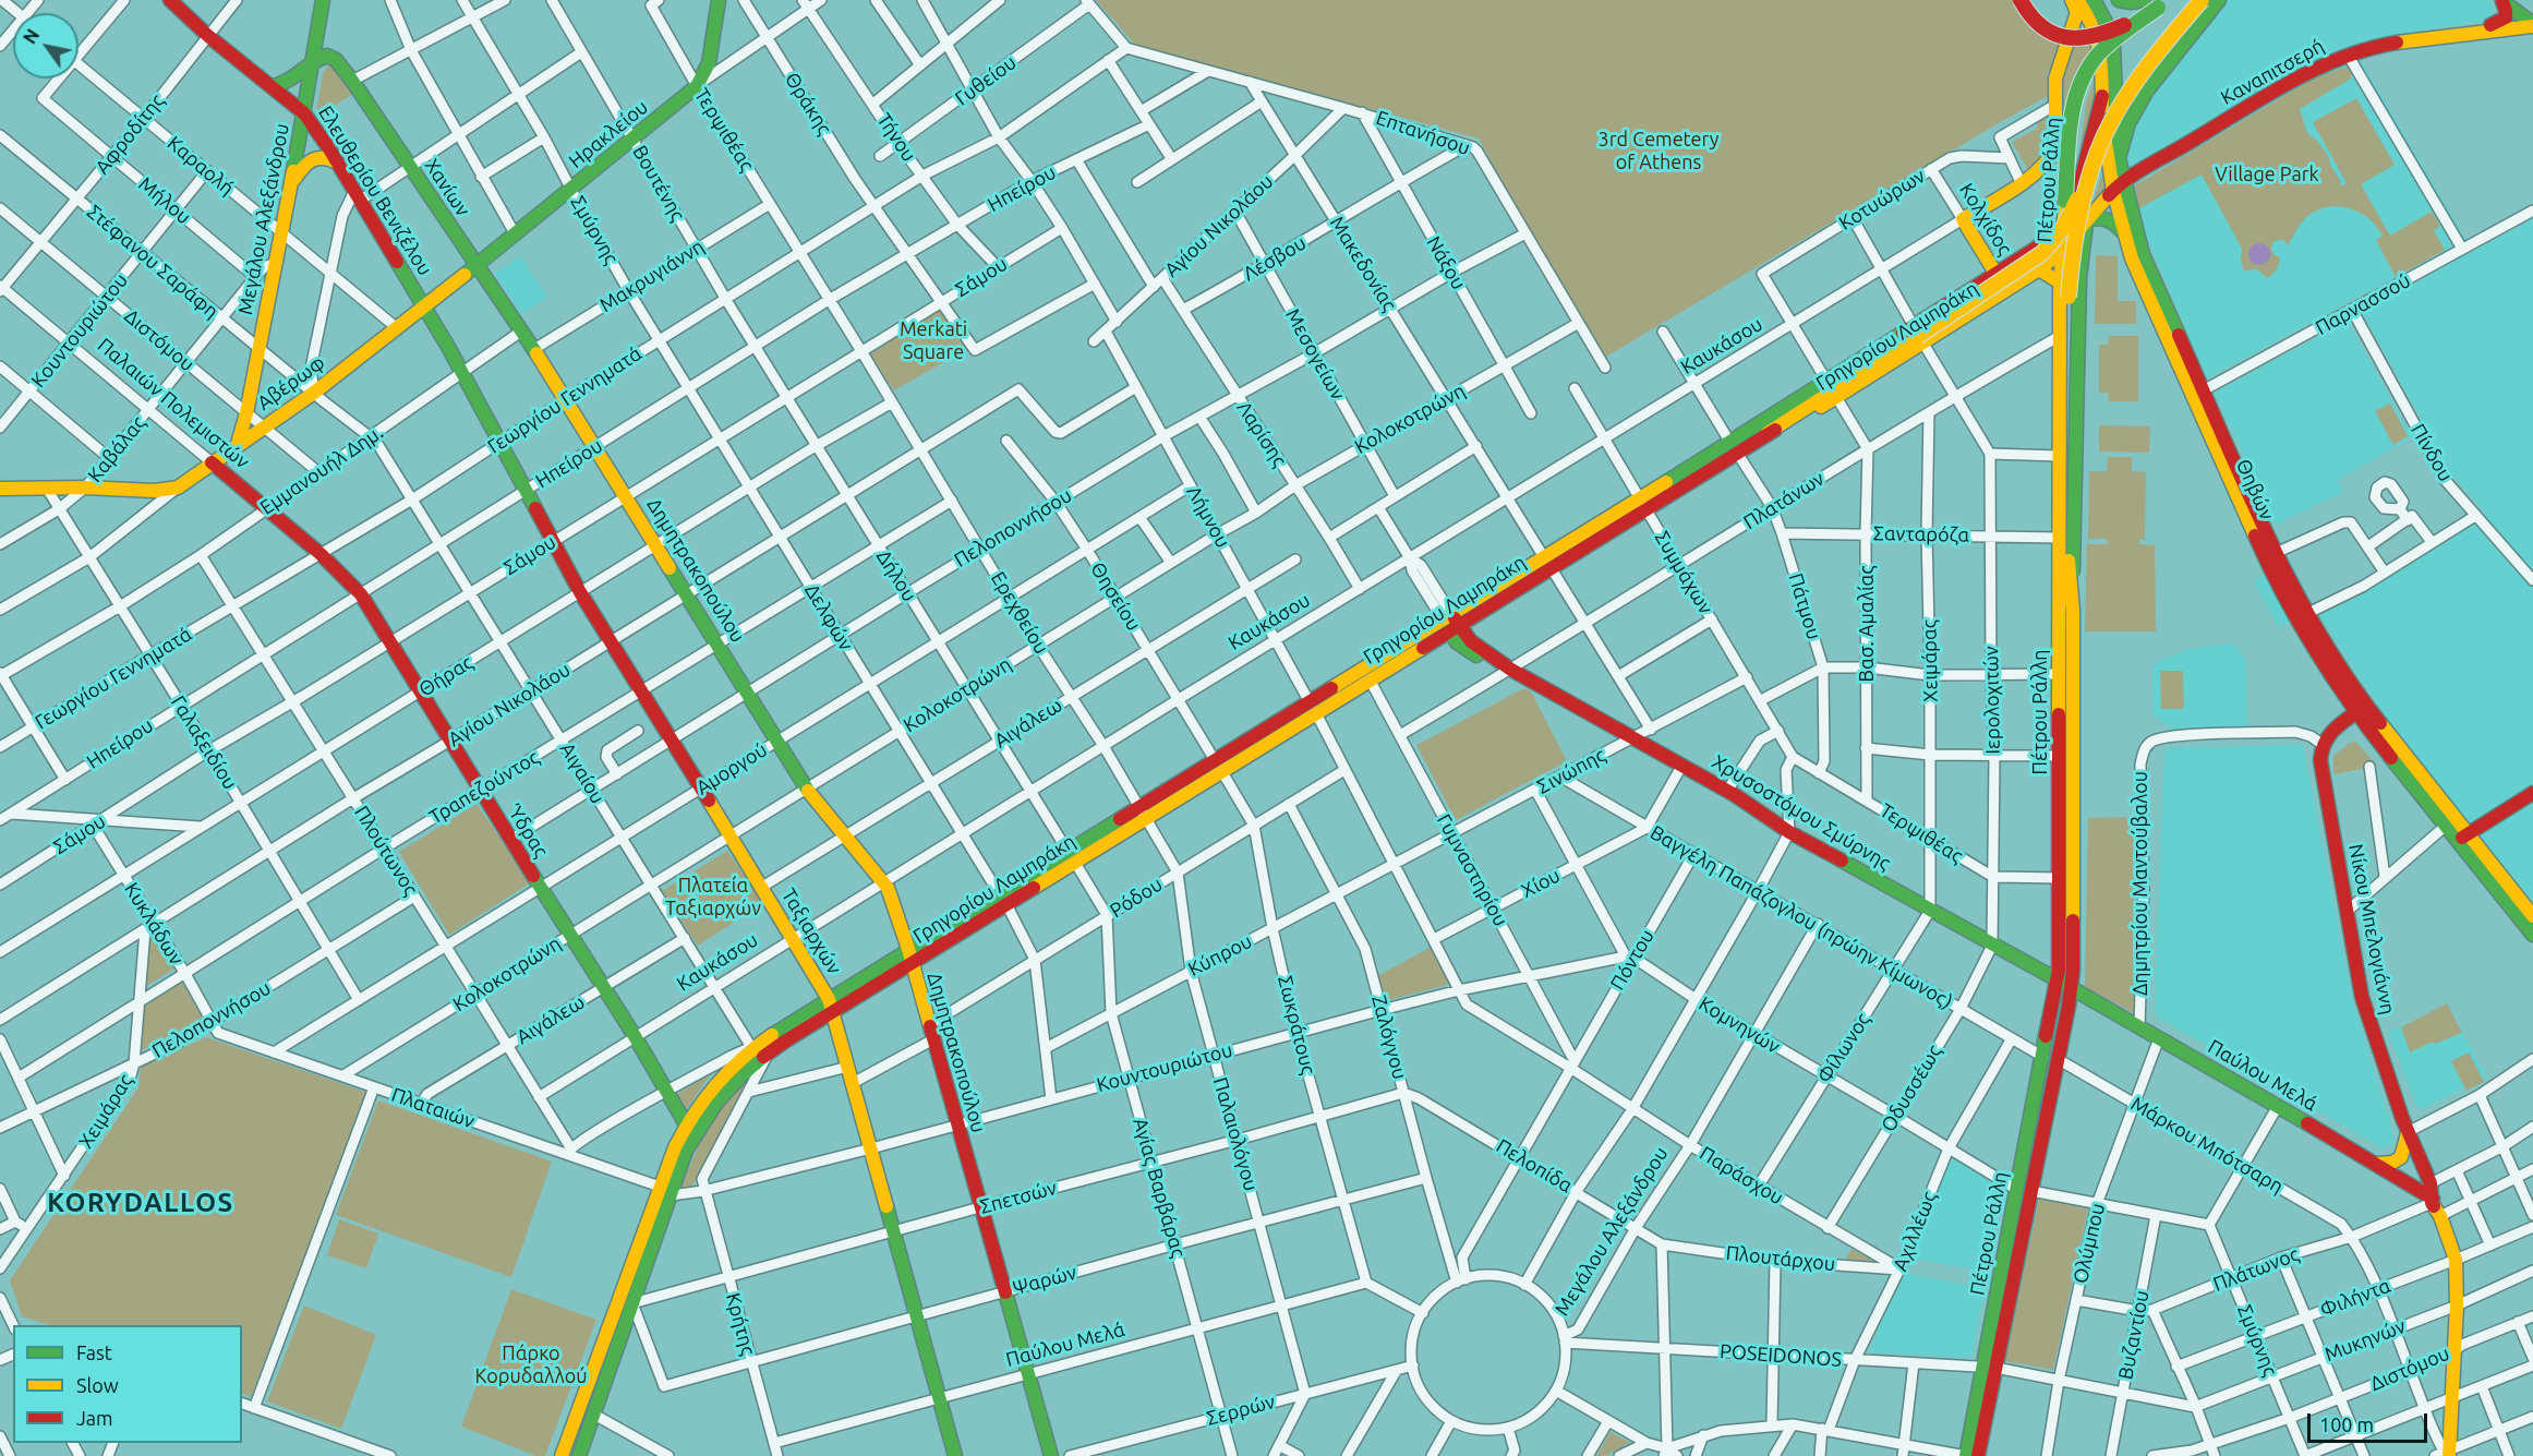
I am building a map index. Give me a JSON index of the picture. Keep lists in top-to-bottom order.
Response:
{
  "streets": {
    "main road": [
      "Καναπιτσερή",
      "Ηρακλείου",
      "Πέτρου Ράλλη",
      "Χανίων",
      "Ελευθερίου Βενιζέλου",
      "Μεγάλου Αλεξάνδρου",
      "Κολχίδος",
      "Γρηγορίου Λαμπράκη",
      "Καυκάσου",
      "Αβέρωφ",
      "Παλαιών Πολεμιστών",
      "Θηβών",
      "Δημητρακοπούλου",
      "Χρυσοστόμου Σμύρνης",
      "Ύδρας",
      "Νίκου Μπελογιάννη",
      "Ταξιαρχών",
      "Παύλου Μελά"
    ],
    "street": [
      "Γυθείου",
      "Θράκης",
      "Τερψιθέας",
      "Επτανήσου",
      "Αφροδίτης",
      "Τήνου",
      "Καραολή",
      "Βουτένης",
      "Ηπείρου",
      "Κοτυώρων",
      "Μήλου",
      "Αγίου Νικολάου",
      "Σμύρνης",
      "Λέσβου",
      "Στέφανου Σαράφη",
      "Νάξου",
      "Μακεδονίας",
      "Μακρυγιάννη",
      "Σάμου",
      "Παρνασσού",
      "Κουντουριώτου",
      "Διστόμου",
      "Μεσογείων",
      "Γεωργίου Γεννηματά",
      "Κολοκοτρώνη",
      "Λαρίσης",
      "Καβάλας",
      "Πίνδου",
      "Εμμανουήλ Δημ.",
      "Πλατάνων",
      "Λήμνου",
      "Πελοποννήσου",
      "Σανταρόζα",
      "Συμμάχων",
      "Δήλου",
      "Θησείου",
      "Πάτμου",
      "Ερεχθείου",
      "Δελφών",
      "Βασ. Αμαλίας",
      "Χειμάρας",
      "Θήρας",
      "Ιερολοχιτών",
      "Αιγάλεω",
      "Γαλαξειδίου",
      "Αμοργού",
      "Σινώπης",
      "Αιγαίου",
      "Τραπεζούντος",
      "Πλούτωνος",
      "Γυμναστηρίου",
      "Χίου",
      "Δημητρίου Μαντούβαλου",
      "Ρόδου",
      "Βαγγέλη Παπάζογλου (πρώην Κίμωνος)",
      "Κυκλάδων",
      "Κύπρου",
      "Πόντου",
      "Σωκράτους",
      "Κομνηνών",
      "Ζαλόγγου",
      "Φίλωνος",
      "Οδυσσέως",
      "Πλαταιών",
      "Παλαιολόγου",
      "Μάρκου Μπότσαρη",
      "Πελοπίδα",
      "Παράσχου",
      "Αγίας Βαρβάρας",
      "Σπετσών",
      "Αχιλλέως",
      "Ολύμπου",
      "Πλουτάρχου",
      "Πλάτωνος",
      "Ψαρών",
      "Φιλήντα",
      "Κρήτης",
      "Βυζαντίου",
      "Μυκηνών",
      "POSEIDONOS",
      "Σερρών"
    ]
  },
  "crossings": [
    ["Καναπιτσερή", "Γρηγορίου Λαμπράκη"],
    ["Καναπιτσερή", "Θηβών"],
    ["Γυθείου", "Τήνου"],
    ["Θράκης", "Ηρακλείου"],
    ["Θράκης", "Ηπείρου"],
    ["Θράκης", "Σάμου"],
    ["Θράκης", "Γεωργίου Γεννηματά"],
    ["Τερψιθέας", "Ηρακλείου"],
    ["Τερψιθέας", "Πέτρου Ράλλη"],
    ["Τερψιθέας", "Μακρυγιάννη"],
    ["Τερψιθέας", "Γεωργίου Γεννηματά"],
    ["Τερψιθέας", "Συμμάχων"],
    ["Τερψιθέας", "Πάτμου"],
    ["Τερψιθέας", "Ερεχθείου"],
    ["Τερψιθέας", "Βασ. Αμαλίας"],
    ["Τερψιθέας", "Χειμάρας"],
    ["Τερψιθέας", "Ιερολοχιτών"],
    ["Επτανήσου", "Αγίου Νικολάου"],
    ["Επτανήσου", "Λέσβου"],
    ["Επτανήσου", "Νάξου"],
    ["Επτανήσου", "Μακεδονίας"],
    ["Επτανήσου", "Γεωργίου Γεννηματά"],
    ["Επτανήσου", "Κολοκοτρώνη"],
    ["Επτανήσου", "Πελοποννήσου"],
    ["Αφροδίτης", "Καραολή"],
    ["Αφροδίτης", "Ελευθερίου Βενιζέλου"],
    ["Αφροδίτης", "Μήλου"],
    ["Αφροδίτης", "Στέφανου Σαράφη"],
    ["Αφροδίτης", "Διστόμου"],
    ["Αφροδίτης", "Παλαιών Πολεμιστών"],
    ["Ηρακλείου", "Τήνου"],
    ["Ηρακλείου", "Βουτένης"],
    ["Ηρακλείου", "Χανίων"],
    ["Ηρακλείου", "Ελευθερίου Βενιζέλου"],
    ["Ηρακλείου", "Σμύρνης"],
    ["Ηρακλείου", "Αβέρωφ"],
    ["Τήνου", "Ηπείρου"],
    ["Τήνου", "Σάμου"],
    ["Τήνου", "Γεωργίου Γεννηματά"],
    ["Καραολή", "Μεγάλου Αλεξάνδρου"],
    ["Καραολή", "Κουντουριώτου"],
    ["Καραολή", "Αβέρωφ"],
    ["Πέτρου Ράλλη", "Γρηγορίου Λαμπράκη"],
    ["Πέτρου Ράλλη", "Πλατάνων"],
    ["Πέτρου Ράλλη", "Σανταρόζα"],
    ["Πέτρου Ράλλη", "Χρυσοστόμου Σμύρνης"],
    ["Πέτρου Ράλλη", "Βαγγέλη Παπάζογλου (πρώην Κίμωνος)"],
    ["Πέτρου Ράλλη", "Κομνηνών"],
    ["Πέτρου Ράλλη", "Παύλου Μελά"],
    ["Πέτρου Ράλλη", "Μάρκου Μπότσαρη"],
    ["Πέτρου Ράλλη", "POSEIDONOS"],
    ["Βουτένης", "Μακρυγιάννη"],
    ["Βουτένης", "Γεωργίου Γεννηματά"],
    ["Βουτένης", "Δήλου"],
    ["Χανίων", "Ηπείρου"],
    ["Χανίων", "Μεγάλου Αλεξάνδρου"],
    ["Χανίων", "Μακρυγιάννη"],
    ["Χανίων", "Γεωργίου Γεννηματά"],
    ["Χανίων", "Εμμανουήλ Δημ."],
    ["Χανίων", "Δημητρακοπούλου"],
    ["Ηπείρου", "Δημητρακοπούλου"],
    ["Ηπείρου", "Δήλου"],
    ["Ηπείρου", "Ερεχθείου"],
    ["Ηπείρου", "Δελφών"],
    ["Ηπείρου", "Γαλαξειδίου"],
    ["Ηπείρου", "Αιγαίου"],
    ["Ηπείρου", "Ύδρας"],
    ["Ηπείρου", "Πλούτωνος"],
    ["Ηπείρου", "Ταξιαρχών"],
    ["Ελευθερίου Βενιζέλου", "Μεγάλου Αλεξάνδρου"],
    ["Ελευθερίου Βενιζέλου", "Αβέρωφ"],
    ["Ελευθερίου Βενιζέλου", "Γεωργίου Γεννηματά"],
    ["Ελευθερίου Βενιζέλου", "Εμμανουήλ Δημ."],
    ["Ελευθερίου Βενιζέλου", "Ταξιαρχών"],
    ["Κοτυώρων", "Κολχίδος"],
    ["Κοτυώρων", "Καυκάσου"],
    ["Μήλου", "Κουντουριώτου"],
    ["Μήλου", "Καβάλας"],
    ["Μεγάλου Αλεξάνδρου", "Στέφανου Σαράφη"],
    ["Μεγάλου Αλεξάνδρου", "Διστόμου"],
    ["Μεγάλου Αλεξάνδρου", "Αβέρωφ"],
    ["Μεγάλου Αλεξάνδρου", "Καβάλας"],
    ["Μεγάλου Αλεξάνδρου", "Βαγγέλη Παπάζογλου (πρώην Κίμωνος)"],
    ["Μεγάλου Αλεξάνδρου", "Κομνηνών"],
    ["Μεγάλου Αλεξάνδρου", "Ζαλόγγου"],
    ["Μεγάλου Αλεξάνδρου", "Πελοπίδα"],
    ["Μεγάλου Αλεξάνδρου", "Παράσχου"],
    ["Μεγάλου Αλεξάνδρου", "POSEIDONOS"],
    ["Μεγάλου Αλεξάνδρου", "Σερρών"],
    ["Κολχίδος", "Γρηγορίου Λαμπράκη"],
    ["Κολχίδος", "Καυκάσου"],
    ["Αγίου Νικολάου", "Μακεδονίας"],
    ["Αγίου Νικολάου", "Μεσογείων"],
    ["Αγίου Νικολάου", "Λαρίσης"],
    ["Αγίου Νικολάου", "Λήμνου"],
    ["Αγίου Νικολάου", "Δημητρακοπούλου"],
    ["Αγίου Νικολάου", "Δήλου"],
    ["Αγίου Νικολάου", "Ερεχθείου"],
    ["Αγίου Νικολάου", "Δελφών"],
    ["Αγίου Νικολάου", "Χειμάρας"],
    ["Αγίου Νικολάου", "Γαλαξειδίου"],
    ["Αγίου Νικολάου", "Αιγαίου"],
    ["Αγίου Νικολάου", "Ύδρας"],
    ["Αγίου Νικολάου", "Πλούτωνος"],
    ["Αγίου Νικολάου", "Κυκλάδων"],
    ["Αγίου Νικολάου", "Ταξιαρχών"],
    ["Σμύρνης", "Μακρυγιάννη"],
    ["Σμύρνης", "Διστόμου"],
    ["Σμύρνης", "Γεωργίου Γεννηματά"],
    ["Σμύρνης", "Δελφών"],
    ["Σμύρνης", "Κομνηνών"],
    ["Σμύρνης", "Πλάτωνος"],
    ["Σμύρνης", "Φιλήντα"],
    ["Σμύρνης", "Μυκηνών"],
    ["Λέσβου", "Νάξου"],
    ["Λέσβου", "Μακεδονίας"],
    ["Λέσβου", "Μεσογείων"],
    ["Λέσβου", "Λαρίσης"],
    ["Στέφανου Σαράφη", "Κουντουριώτου"],
    ["Στέφανου Σαράφη", "Αβέρωφ"],
    ["Στέφανου Σαράφη", "Γεωργίου Γεννηματά"],
    ["Στέφανου Σαράφη", "Καβάλας"],
    ["Στέφανου Σαράφη", "Εμμανουήλ Δημ."],
    ["Στέφανου Σαράφη", "Αιγαίου"],
    ["Νάξου", "Κολοκοτρώνη"],
    ["Νάξου", "Πελοποννήσου"],
    ["Μακεδονίας", "Γρηγορίου Λαμπράκη"],
    ["Μακεδονίας", "Καυκάσου"],
    ["Μακεδονίας", "Κολοκοτρώνη"],
    ["Μακεδονίας", "Πλατάνων"],
    ["Μακεδονίας", "Πελοποννήσου"],
    ["Μακεδονίας", "Σινώπης"],
    ["Σάμου", "Δημητρακοπούλου"],
    ["Σάμου", "Δήλου"],
    ["Σάμου", "Ερεχθείου"],
    ["Σάμου", "Δελφών"],
    ["Σάμου", "Γαλαξειδίου"],
    ["Σάμου", "Αιγαίου"],
    ["Σάμου", "Ύδρας"],
    ["Σάμου", "Πλούτωνος"],
    ["Σάμου", "Κυκλάδων"],
    ["Σάμου", "Ταξιαρχών"],
    ["Παρνασσού", "Πίνδου"],
    ["Παρνασσού", "Θηβών"],
    ["Κουντουριώτου", "Γρηγορίου Λαμπράκη"],
    ["Κουντουριώτου", "Διστόμου"],
    ["Κουντουριώτου", "Παλαιών Πολεμιστών"],
    ["Κουντουριώτου", "Λήμνου"],
    ["Κουντουριώτου", "Δημητρακοπούλου"],
    ["Κουντουριώτου", "Γυμναστηρίου"],
    ["Κουντουριώτου", "Ταξιαρχών"],
    ["Κουντουριώτου", "Πόντου"],
    ["Κουντουριώτου", "Σωκράτους"],
    ["Κουντουριώτου", "Κομνηνών"],
    ["Κουντουριώτου", "Ζαλόγγου"],
    ["Κουντουριώτου", "Πλαταιών"],
    ["Κουντουριώτου", "Παλαιολόγου"],
    ["Κουντουριώτου", "Παράσχου"],
    ["Κουντουριώτου", "Αγίας Βαρβάρας"],
    ["Κουντουριώτου", "Κρήτης"],
    ["Γρηγορίου Λαμπράκη", "Θηβών"],
    ["Γρηγορίου Λαμπράκη", "Λήμνου"],
    ["Γρηγορίου Λαμπράκη", "Δημητρακοπούλου"],
    ["Γρηγορίου Λαμπράκη", "Συμμάχων"],
    ["Γρηγορίου Λαμπράκη", "Δήλου"],
    ["Γρηγορίου Λαμπράκη", "Θησείου"],
    ["Γρηγορίου Λαμπράκη", "Πάτμου"],
    ["Γρηγορίου Λαμπράκη", "Ερεχθείου"],
    ["Γρηγορίου Λαμπράκη", "Δελφών"],
    ["Γρηγορίου Λαμπράκη", "Αιγαίου"],
    ["Γρηγορίου Λαμπράκη", "Χρυσοστόμου Σμύρνης"],
    ["Γρηγορίου Λαμπράκη", "Ύδρας"],
    ["Γρηγορίου Λαμπράκη", "Πλούτωνος"],
    ["Γρηγορίου Λαμπράκη", "Γυμναστηρίου"],
    ["Γρηγορίου Λαμπράκη", "Ταξιαρχών"],
    ["Γρηγορίου Λαμπράκη", "Σωκράτους"],
    ["Γρηγορίου Λαμπράκη", "Πλαταιών"],
    ["Γρηγορίου Λαμπράκη", "Σπετσών"],
    ["Γρηγορίου Λαμπράκη", "Ψαρών"],
    ["Διστόμου", "Αβέρωφ"],
    ["Διστόμου", "Καβάλας"],
    ["Διστόμου", "Εμμανουήλ Δημ."],
    ["Καυκάσου", "Λαρίσης"],
    ["Καυκάσου", "Θηβών"],
    ["Καυκάσου", "Λήμνου"],
    ["Καυκάσου", "Δημητρακοπούλου"],
    ["Καυκάσου", "Συμμάχων"],
    ["Καυκάσου", "Δήλου"],
    ["Καυκάσου", "Θησείου"],
    ["Καυκάσου", "Πάτμου"],
    ["Καυκάσου", "Ερεχθείου"],
    ["Καυκάσου", "Δελφών"],
    ["Καυκάσου", "Αιγαίου"],
    ["Καυκάσου", "Χρυσοστόμου Σμύρνης"],
    ["Καυκάσου", "Ύδρας"],
    ["Καυκάσου", "Πλούτωνος"],
    ["Καυκάσου", "Ταξιαρχών"],
    ["Μεσογείων", "Κολοκοτρώνη"],
    ["Μεσογείων", "Πελοποννήσου"],
    ["Αβέρωφ", "Παλαιών Πολεμιστών"],
    ["Γεωργίου Γεννηματά", "Παλαιών Πολεμιστών"],
    ["Γεωργίου Γεννηματά", "Δήλου"],
    ["Γεωργίου Γεννηματά", "Ερεχθείου"],
    ["Γεωργίου Γεννηματά", "Δελφών"],
    ["Γεωργίου Γεννηματά", "Γαλαξειδίου"],
    ["Γεωργίου Γεννηματά", "Αιγαίου"],
    ["Γεωργίου Γεννηματά", "Ύδρας"],
    ["Γεωργίου Γεννηματά", "Πλούτωνος"],
    ["Γεωργίου Γεννηματά", "Ταξιαρχών"],
    ["Παλαιών Πολεμιστών", "Καβάλας"],
    ["Παλαιών Πολεμιστών", "Εμμανουήλ Δημ."],
    ["Παλαιών Πολεμιστών", "Ύδρας"],
    ["Κολοκοτρώνη", "Λαρίσης"],
    ["Κολοκοτρώνη", "Λήμνου"],
    ["Κολοκοτρώνη", "Δημητρακοπούλου"],
    ["Κολοκοτρώνη", "Δήλου"],
    ["Κολοκοτρώνη", "Θησείου"],
    ["Κολοκοτρώνη", "Ερεχθείου"],
    ["Κολοκοτρώνη", "Δελφών"],
    ["Κολοκοτρώνη", "Αιγαίου"],
    ["Κολοκοτρώνη", "Ύδρας"],
    ["Κολοκοτρώνη", "Πλούτωνος"],
    ["Κολοκοτρώνη", "Ταξιαρχών"],
    ["Κολοκοτρώνη", "Πλαταιών"],
    ["Λαρίσης", "Πελοποννήσου"],
    ["Καβάλας", "Γαλαξειδίου"],
    ["Εμμανουήλ Δημ.", "Γαλαξειδίου"],
    ["Εμμανουήλ Δημ.", "Πλούτωνος"],
    ["Πλατάνων", "Συμμάχων"],
    ["Πλατάνων", "Πάτμου"],
    ["Πλατάνων", "Βασ. Αμαλίας"],
    ["Πλατάνων", "Χειμάρας"],
    ["Πλατάνων", "Χρυσοστόμου Σμύρνης"],
    ["Πλατάνων", "Γυμναστηρίου"],
    ["Λήμνου", "Πελοποννήσου"],
    ["Λήμνου", "Αιγάλεω"],
    ["Λήμνου", "Αμοργού"],
    ["Λήμνου", "Σινώπης"],
    ["Λήμνου", "Χίου"],
    ["Λήμνου", "Ρόδου"],
    ["Λήμνου", "Κύπρου"],
    ["Λήμνου", "Παράσχου"],
    ["Πελοποννήσου", "Δημητρακοπούλου"],
    ["Πελοποννήσου", "Δήλου"],
    ["Πελοποννήσου", "Θησείου"],
    ["Πελοποννήσου", "Ερεχθείου"],
    ["Πελοποννήσου", "Δελφών"],
    ["Πελοποννήσου", "Χειμάρας"],
    ["Πελοποννήσου", "Γαλαξειδίου"],
    ["Πελοποννήσου", "Αιγαίου"],
    ["Πελοποννήσου", "Ύδρας"],
    ["Πελοποννήσου", "Πλούτωνος"],
    ["Πελοποννήσου", "Κυκλάδων"],
    ["Πελοποννήσου", "Ταξιαρχών"],
    ["Πελοποννήσου", "Πλαταιών"],
    ["Σανταρόζα", "Πάτμου"],
    ["Σανταρόζα", "Βασ. Αμαλίας"],
    ["Σανταρόζα", "Χειμάρας"],
    ["Σανταρόζα", "Ιερολοχιτών"],
    ["Δημητρακοπούλου", "Θήρας"],
    ["Δημητρακοπούλου", "Αιγάλεω"],
    ["Δημητρακοπούλου", "Αμοργού"],
    ["Δημητρακοπούλου", "Τραπεζούντος"],
    ["Δημητρακοπούλου", "Ρόδου"],
    ["Δημητρακοπούλου", "Παύλου Μελά"],
    ["Δημητρακοπούλου", "Σπετσών"],
    ["Δημητρακοπούλου", "Ψαρών"],
    ["Συμμάχων", "Σινώπης"],
    ["Δήλου", "Θήρας"],
    ["Δήλου", "Αιγάλεω"],
    ["Δήλου", "Αμοργού"],
    ["Δήλου", "Τραπεζούντος"],
    ["Δήλου", "Ρόδου"],
    ["Δήλου", "Αγίας Βαρβάρας"],
    ["Θησείου", "Αιγάλεω"],
    ["Θησείου", "Αμοργού"],
    ["Θησείου", "Σωκράτους"],
    ["Ερεχθείου", "Θήρας"],
    ["Ερεχθείου", "Αιγάλεω"],
    ["Ερεχθείου", "Αμοργού"],
    ["Ερεχθείου", "Τραπεζούντος"],
    ["Ερεχθείου", "Ρόδου"],
    ["Ερεχθείου", "Παλαιολόγου"],
    ["Δελφών", "Θήρας"],
    ["Δελφών", "Αιγάλεω"],
    ["Δελφών", "Αμοργού"],
    ["Δελφών", "Τραπεζούντος"],
    ["Δελφών", "Ρόδου"],
    ["Χειμάρας", "Τραπεζούντος"],
    ["Χειμάρας", "Χρυσοστόμου Σμύρνης"],
    ["Χειμάρας", "Κυκλάδων"],
    ["Χειμάρας", "Φίλωνος"],
    ["Θήρας", "Γαλαξειδίου"],
    ["Θήρας", "Αιγαίου"],
    ["Θήρας", "Ύδρας"],
    ["Θήρας", "Πλούτωνος"],
    ["Θήρας", "Κυκλάδων"],
    ["Θήρας", "Ταξιαρχών"],
    ["Ιερολοχιτών", "Χρυσοστόμου Σμύρνης"],
    ["Ιερολοχιτών", "Οδυσσέως"],
    ["Αιγάλεω", "Αιγαίου"],
    ["Αιγάλεω", "Ύδρας"],
    ["Αιγάλεω", "Πλούτωνος"],
    ["Αιγάλεω", "Ταξιαρχών"],
    ["Αιγάλεω", "Πλαταιών"],
    ["Γαλαξειδίου", "Αμοργού"],
    ["Γαλαξειδίου", "Τραπεζούντος"],
    ["Αμοργού", "Αιγαίου"],
    ["Αμοργού", "Ύδρας"],
    ["Αμοργού", "Πλούτωνος"],
    ["Αμοργού", "Ταξιαρχών"],
    ["Αμοργού", "Πλαταιών"],
    ["Σινώπης", "Χρυσοστόμου Σμύρνης"],
    ["Σινώπης", "Γυμναστηρίου"],
    ["Σινώπης", "Βαγγέλη Παπάζογλου (πρώην Κίμωνος)"],
    ["Σινώπης", "Κύπρου"],
    ["Σινώπης", "Κομνηνών"],
    ["Αιγαίου", "Τραπεζούντος"],
    ["Τραπεζούντος", "Ύδρας"],
    ["Τραπεζούντος", "Πλούτωνος"],
    ["Τραπεζούντος", "Κυκλάδων"],
    ["Τραπεζούντος", "Ταξιαρχών"],
    ["Χρυσοστόμου Σμύρνης", "Φίλωνος"],
    ["Χρυσοστόμου Σμύρνης", "Παύλου Μελά"],
    ["Χρυσοστόμου Σμύρνης", "Οδυσσέως"],
    ["Πλούτωνος", "Πλαταιών"],
    ["Γυμναστηρίου", "Χίου"],
    ["Γυμναστηρίου", "Πόντου"],
    ["Γυμναστηρίου", "Παράσχου"],
    ["Χίου", "Βαγγέλη Παπάζογλου (πρώην Κίμωνος)"],
    ["Χίου", "Κομνηνών"],
    ["Δημητρίου Μαντούβαλου", "Νίκου Μπελογιάννη"],
    ["Δημητρίου Μαντούβαλου", "Παύλου Μελά"],
    ["Ρόδου", "Ταξιαρχών"],
    ["Ρόδου", "Σωκράτους"],
    ["Ρόδου", "Ζαλόγγου"],
    ["Ρόδου", "Παλαιολόγου"],
    ["Ρόδου", "Αγίας Βαρβάρας"],
    ["Βαγγέλη Παπάζογλου (πρώην Κίμωνος)", "Πόντου"],
    ["Βαγγέλη Παπάζογλου (πρώην Κίμωνος)", "Φίλωνος"],
    ["Βαγγέλη Παπάζογλου (πρώην Κίμωνος)", "Οδυσσέως"],
    ["Βαγγέλη Παπάζογλου (πρώην Κίμωνος)", "Μάρκου Μπότσαρη"],
    ["Βαγγέλη Παπάζογλου (πρώην Κίμωνος)", "Αχιλλέως"],
    ["Κυκλάδων", "Πλαταιών"],
    ["Νίκου Μπελογιάννη", "Παύλου Μελά"],
    ["Νίκου Μπελογιάννη", "Πλάτωνος"],
    ["Ταξιαρχών", "Παύλου Μελά"],
    ["Ταξιαρχών", "Σπετσών"],
    ["Ταξιαρχών", "Ψαρών"],
    ["Κύπρου", "Σωκράτους"],
    ["Κύπρου", "Ζαλόγγου"],
    ["Κύπρου", "Παλαιολόγου"],
    ["Κύπρου", "Αγίας Βαρβάρας"],
    ["Πόντου", "Κομνηνών"],
    ["Πόντου", "Ζαλόγγου"],
    ["Πόντου", "Πελοπίδα"],
    ["Πόντου", "Παράσχου"],
    ["Σωκράτους", "Παύλου Μελά"],
    ["Σωκράτους", "Σπετσών"],
    ["Σωκράτους", "Ψαρών"],
    ["Κομνηνών", "Φίλωνος"],
    ["Κομνηνών", "Οδυσσέως"],
    ["Κομνηνών", "Αχιλλέως"],
    ["Κομνηνών", "Ολύμπου"],
    ["Κομνηνών", "Βυζαντίου"],
    ["Ζαλόγγου", "Πελοπίδα"],
    ["Ζαλόγγου", "Σπετσών"],
    ["Ζαλόγγου", "Ψαρών"],
    ["Ζαλόγγου", "POSEIDONOS"],
    ["Ζαλόγγου", "Σερρών"],
    ["Φίλωνος", "Παράσχου"],
    ["Παύλου Μελά", "Παλαιολόγου"],
    ["Παύλου Μελά", "Αγίας Βαρβάρας"],
    ["Παύλου Μελά", "Ολύμπου"],
    ["Παύλου Μελά", "Πλάτωνος"],
    ["Παύλου Μελά", "Κρήτης"],
    ["Οδυσσέως", "Παράσχου"],
    ["Παλαιολόγου", "Σπετσών"],
    ["Παλαιολόγου", "Ψαρών"],
    ["Παλαιολόγου", "Σερρών"],
    ["Μάρκου Μπότσαρη", "Ολύμπου"],
    ["Μάρκου Μπότσαρη", "Πλάτωνος"],
    ["Πελοπίδα", "Σπετσών"],
    ["Πελοπίδα", "Πλουτάρχου"],
    ["Παράσχου", "Αχιλλέως"],
    ["Παράσχου", "Πλουτάρχου"],
    ["Αγίας Βαρβάρας", "Σπετσών"],
    ["Αγίας Βαρβάρας", "Ψαρών"],
    ["Αγίας Βαρβάρας", "Σερρών"],
    ["Σπετσών", "Ψαρών"],
    ["Σπετσών", "Κρήτης"],
    ["Αχιλλέως", "Πλουτάρχου"],
    ["Αχιλλέως", "POSEIDONOS"],
    ["Ολύμπου", "Πλάτωνος"],
    ["Ολύμπου", "POSEIDONOS"],
    ["Πλάτωνος", "Βυζαντίου"],
    ["Ψαρών", "Κρήτης"],
    ["Βυζαντίου", "POSEIDONOS"],
    ["Μυκηνών", "POSEIDONOS"],
    ["POSEIDONOS", "Σερρών"]
  ],
  "districts": ["KORYDALLOS"],
  "parks": [
    "3rd Cemetery of Athens",
    "Village Park",
    "Merkati Square",
    "Πλατεία Ταξιαρχών",
    "Πάρκο Κορυδαλλού"
  ],
  "legend": ["Fast", "Slow", "Jam"],
  "scale_bar": "100 m",
  "north": "top left"
}
